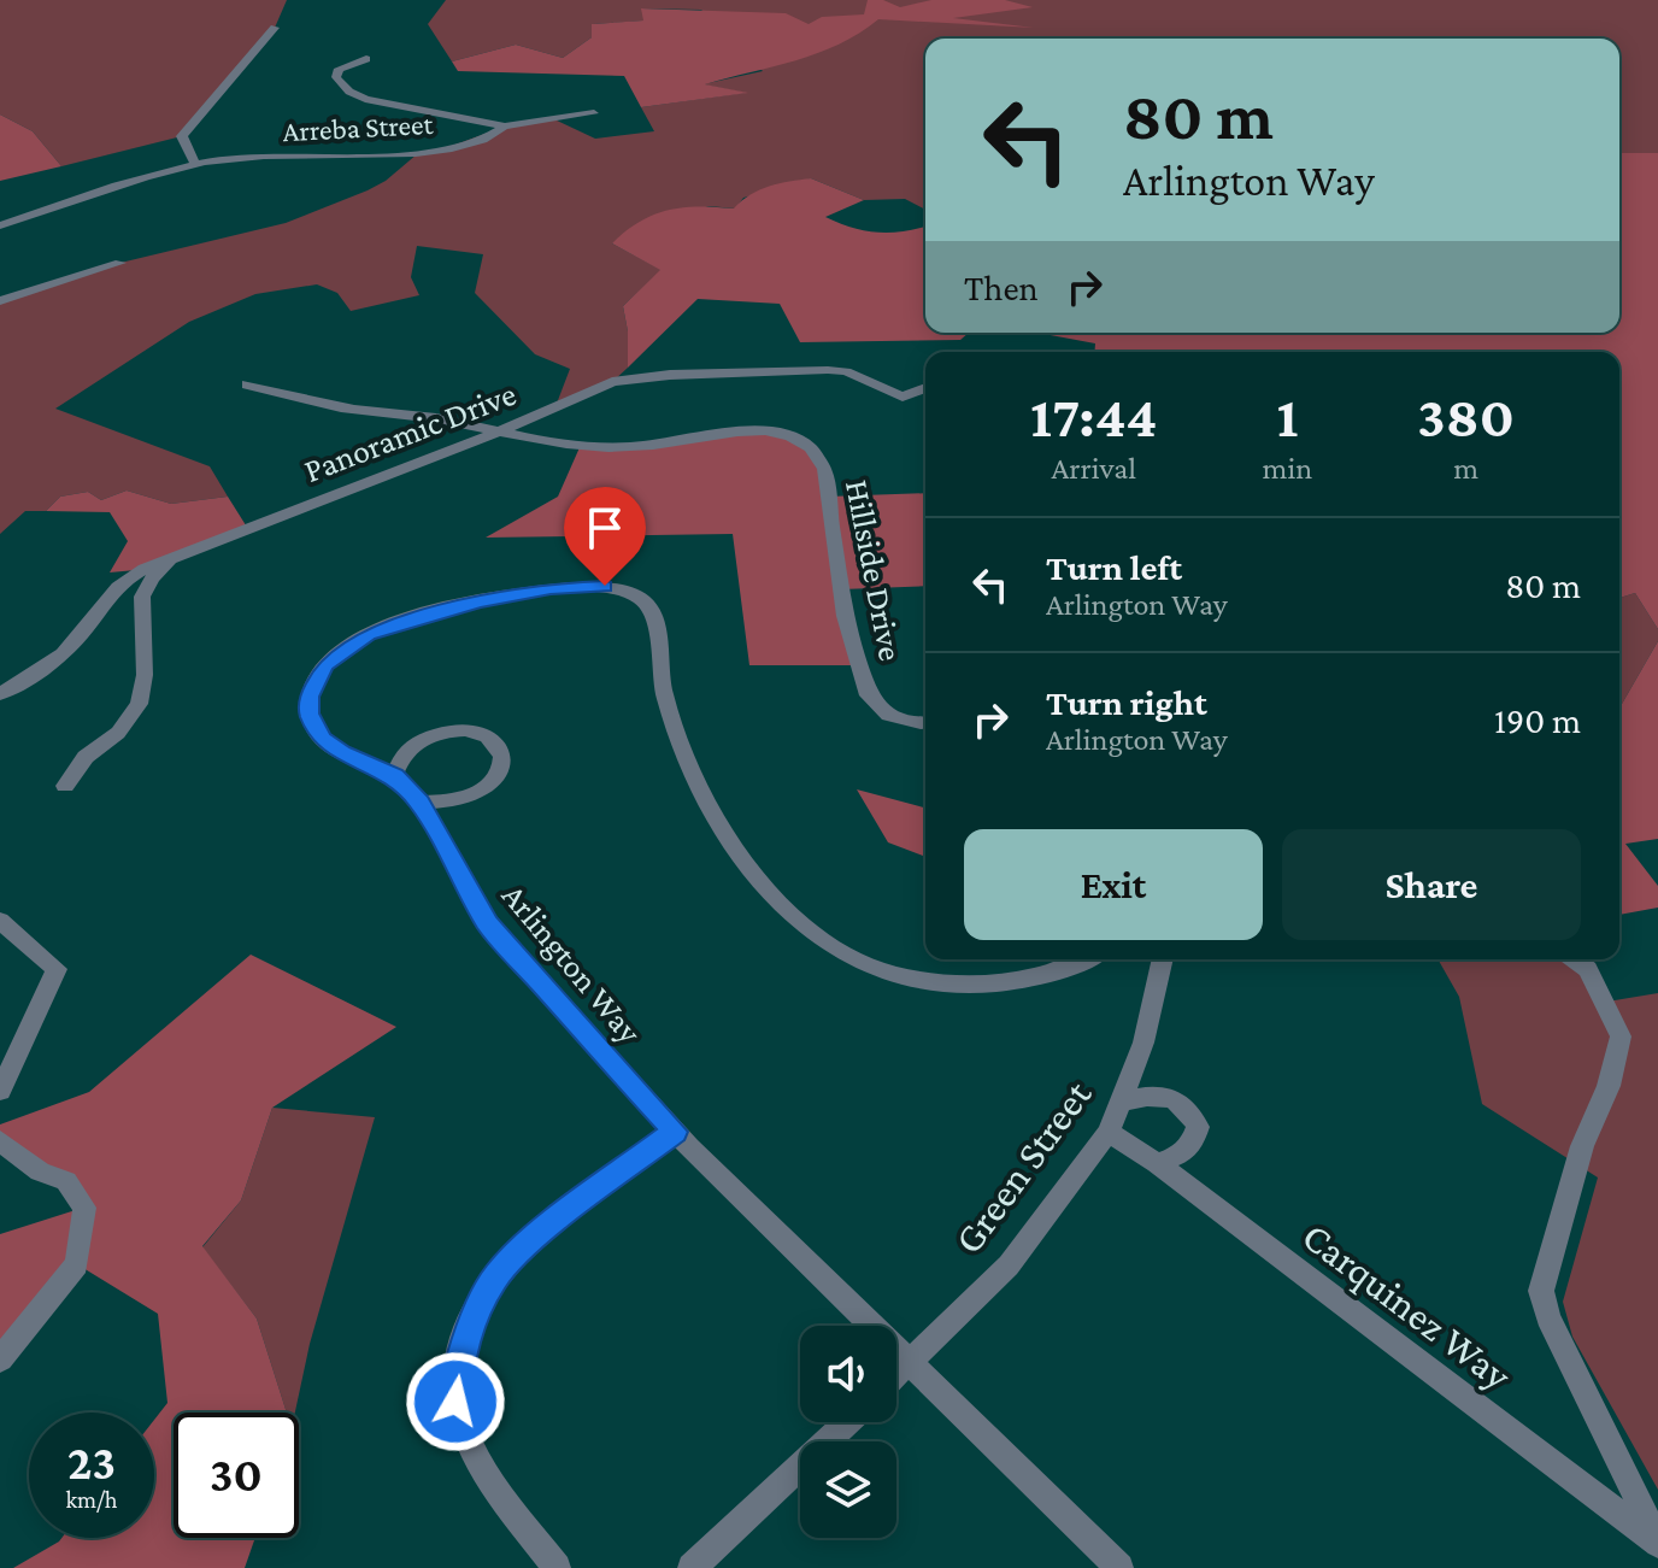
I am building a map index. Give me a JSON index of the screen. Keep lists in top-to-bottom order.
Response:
{
  "streets": {
    "street": [
      "Arreba Street",
      "Panoramic Drive",
      "Hillside Drive",
      "Arlington Way",
      "Green Street",
      "Carquinez Way"
    ]
  },
  "crossings": [
    ["Panoramic Drive", "Hillside Drive"],
    ["Arlington Way", "Green Street"],
    ["Green Street", "Carquinez Way"]
  ],
  "page": {
    "turn": ["80 m", "Arlington Way"],
    "then": "Then",
    "eta": [
      "17:44",
      "Arrival",
      "1",
      "min",
      "380",
      "m"
    ],
    "list": [
      {
        "name": "Turn left",
        "note": "Arlington Way",
        "value": "80 m"
      },
      {
        "name": "Turn right",
        "note": "Arlington Way",
        "value": "190 m"
      }
    ],
    "buttons": ["Exit", "Share"],
    "speed": "23 km/h",
    "limit": "30"
  }
}
